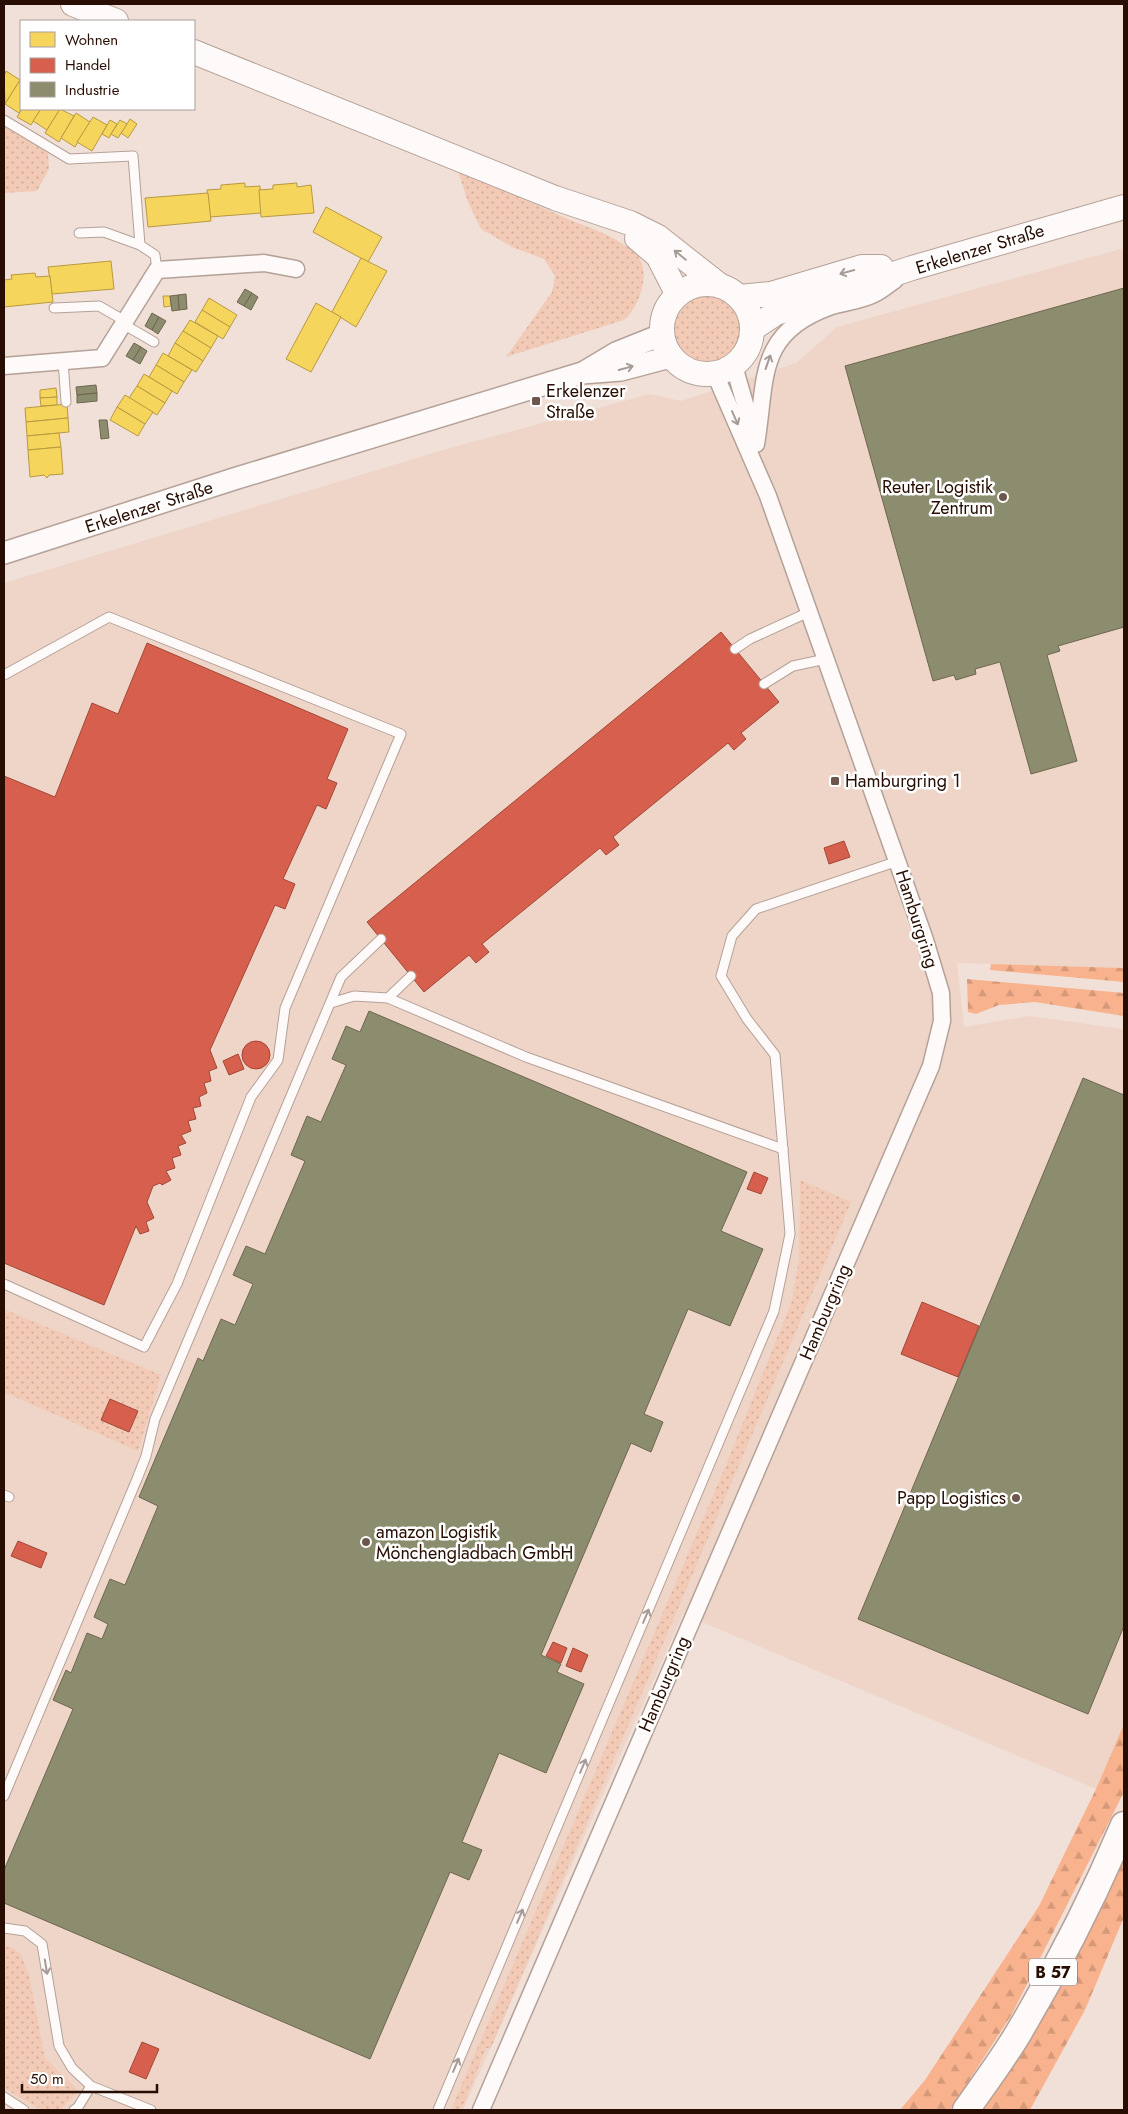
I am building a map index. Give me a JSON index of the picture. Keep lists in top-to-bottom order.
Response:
{
  "streets": {
    "main road": ["Erkelenzer Straße", "B 57"],
    "street": ["Hamburgring"]
  },
  "places": {
    "transit": ["Erkelenzer Straße", "Hamburgring 1"],
    "other": ["Reuter Logistik Zentrum", "Papp Logistics", "amazon Logistik Mönchengladbach GmbH"]
  },
  "legend": ["Wohnen", "Handel", "Industrie"],
  "scale_bar": "50 m"
}
